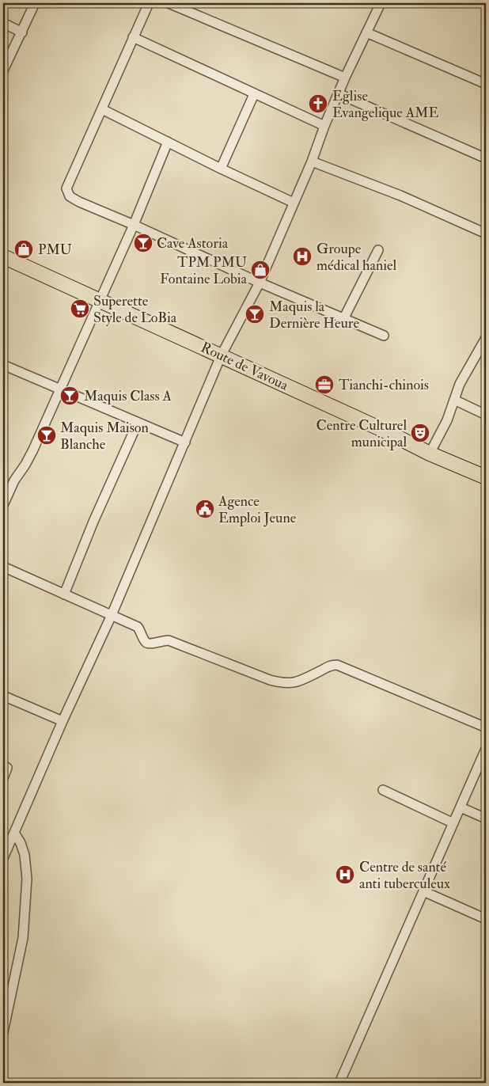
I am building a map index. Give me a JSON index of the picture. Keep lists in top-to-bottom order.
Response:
{
  "streets": {
    "main road": ["Route de Vavoua"]
  },
  "places": {
    "church": ["Eglise Evangelique AME"],
    "bar": [
      "Cave Astoria",
      "Maquis la Dernière Heure",
      "Maquis Class A",
      "Maquis Maison Blanche"
    ],
    "shop": ["PMU", "TPM PMU Fontaine Lobia"],
    "hospital": ["Groupe médical haniel", "Centre de santé anti tuberculeux"],
    "supermarket": ["Superette Style de LoBia"],
    "office": ["Tianchi-chinois"],
    "theatre": ["Centre Culturel municipal"],
    "public building": ["Agence Emploi Jeune"]
  }
}
